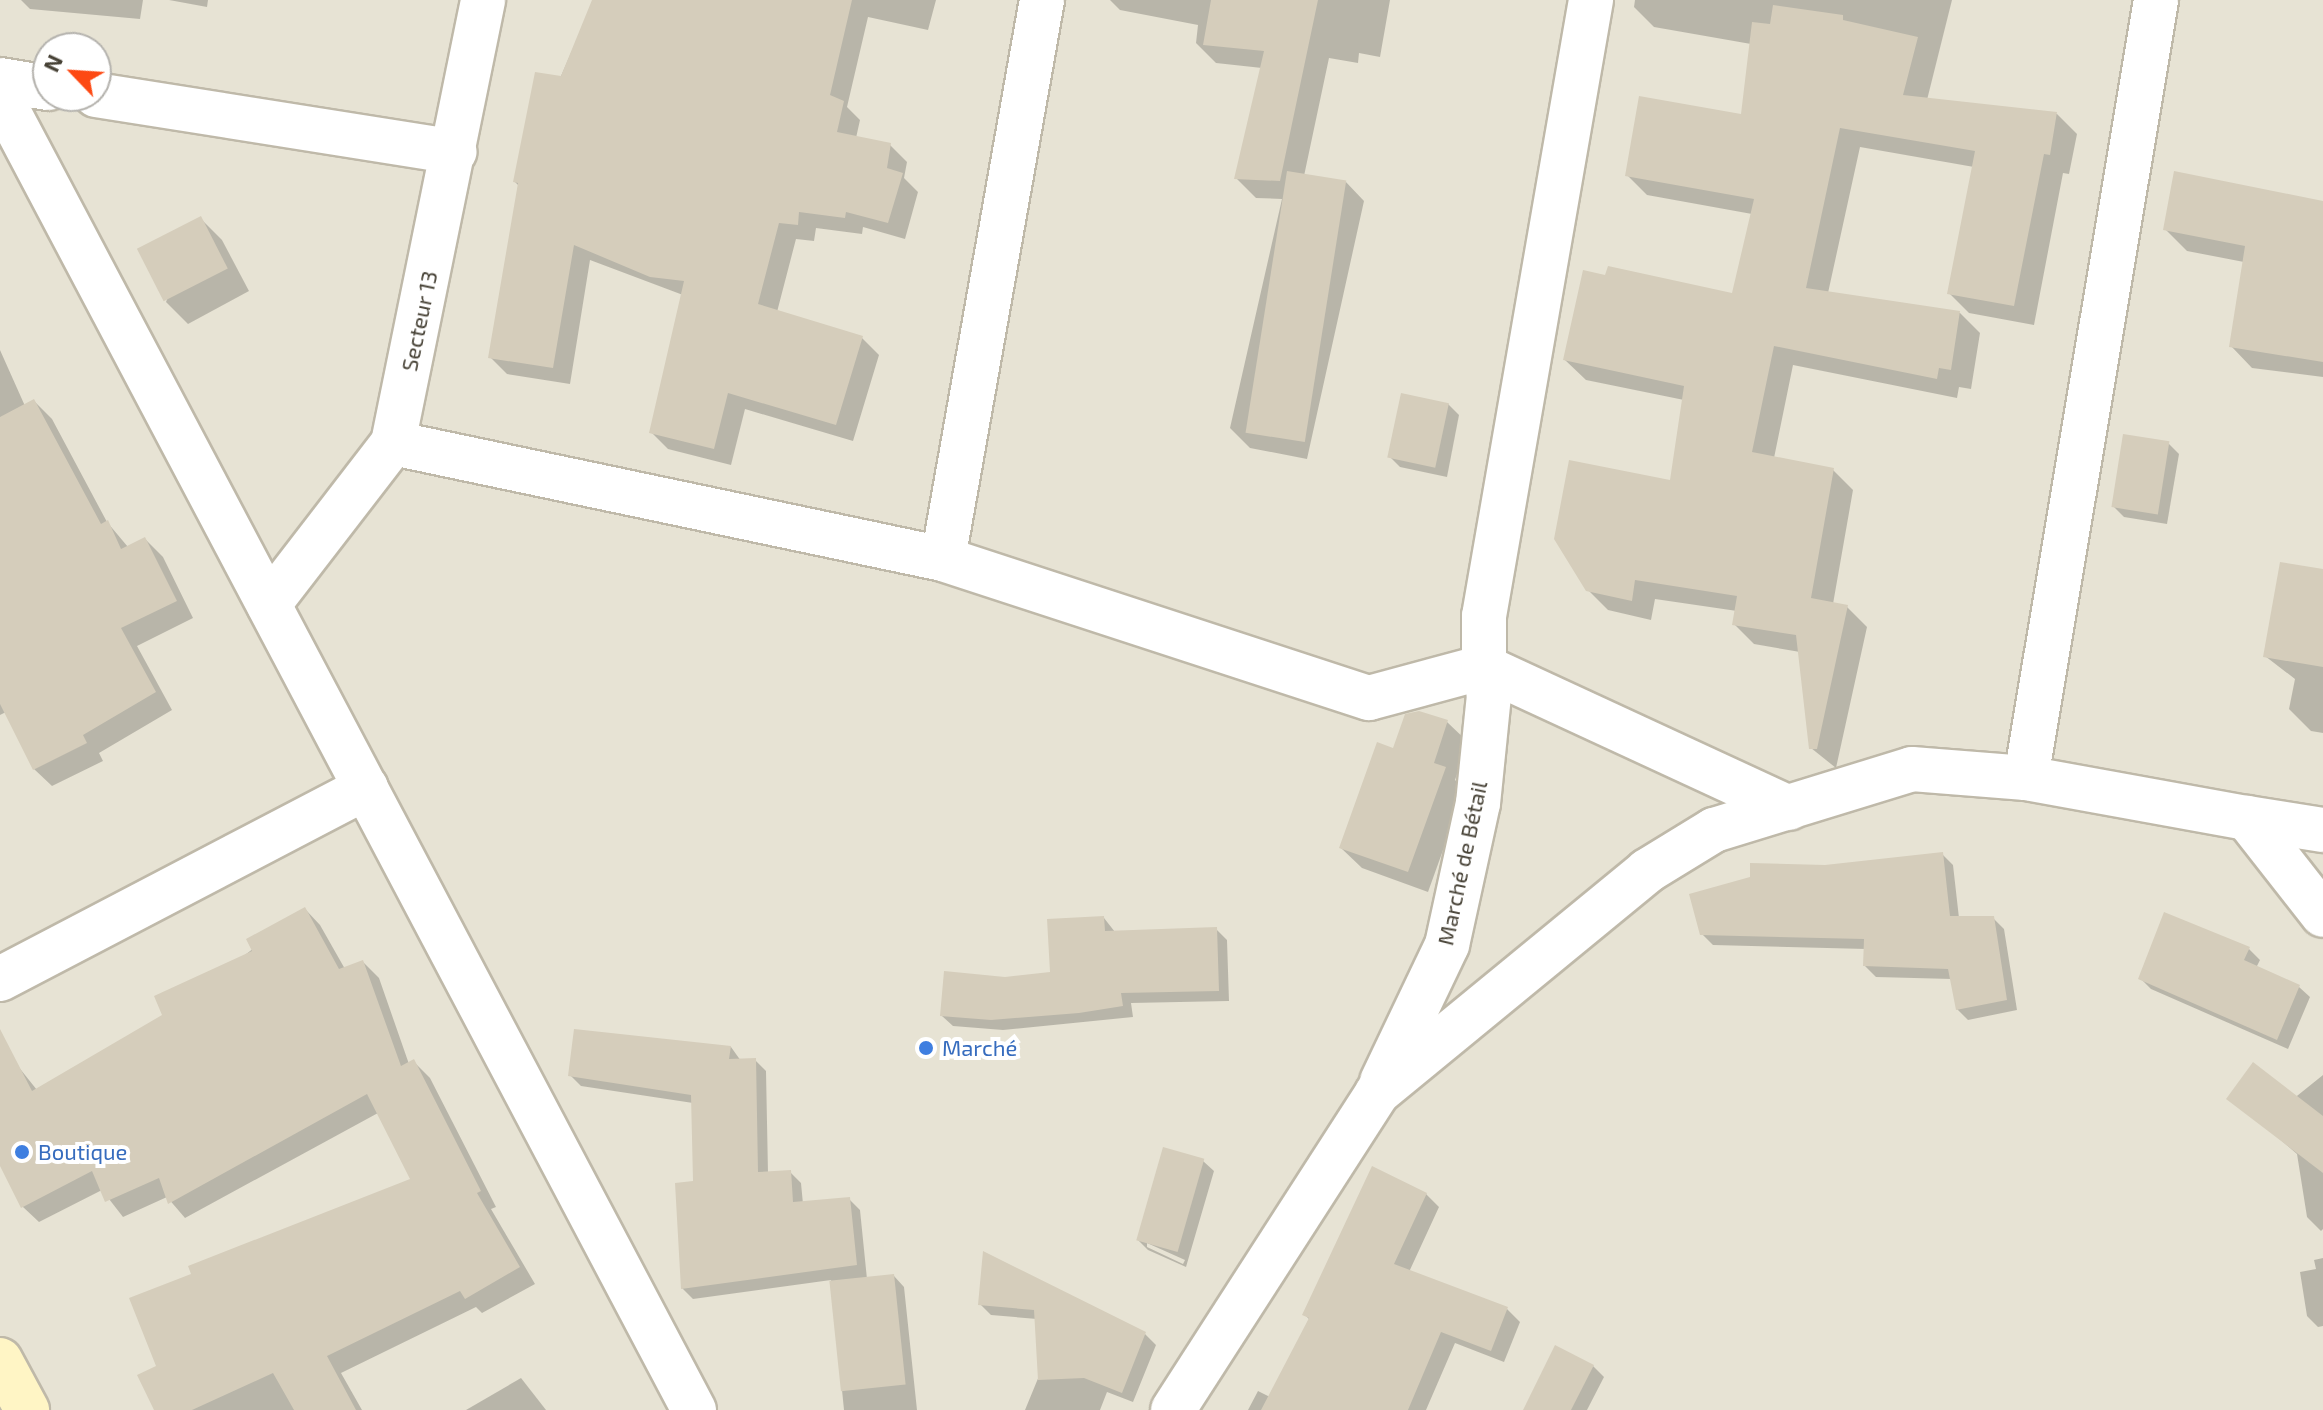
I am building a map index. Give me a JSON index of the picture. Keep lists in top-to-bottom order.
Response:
{
  "streets": {
    "street": ["Secteur 13", "Marché de Bétail"]
  },
  "places": ["Marché", "Boutique"],
  "north": "top left"
}
